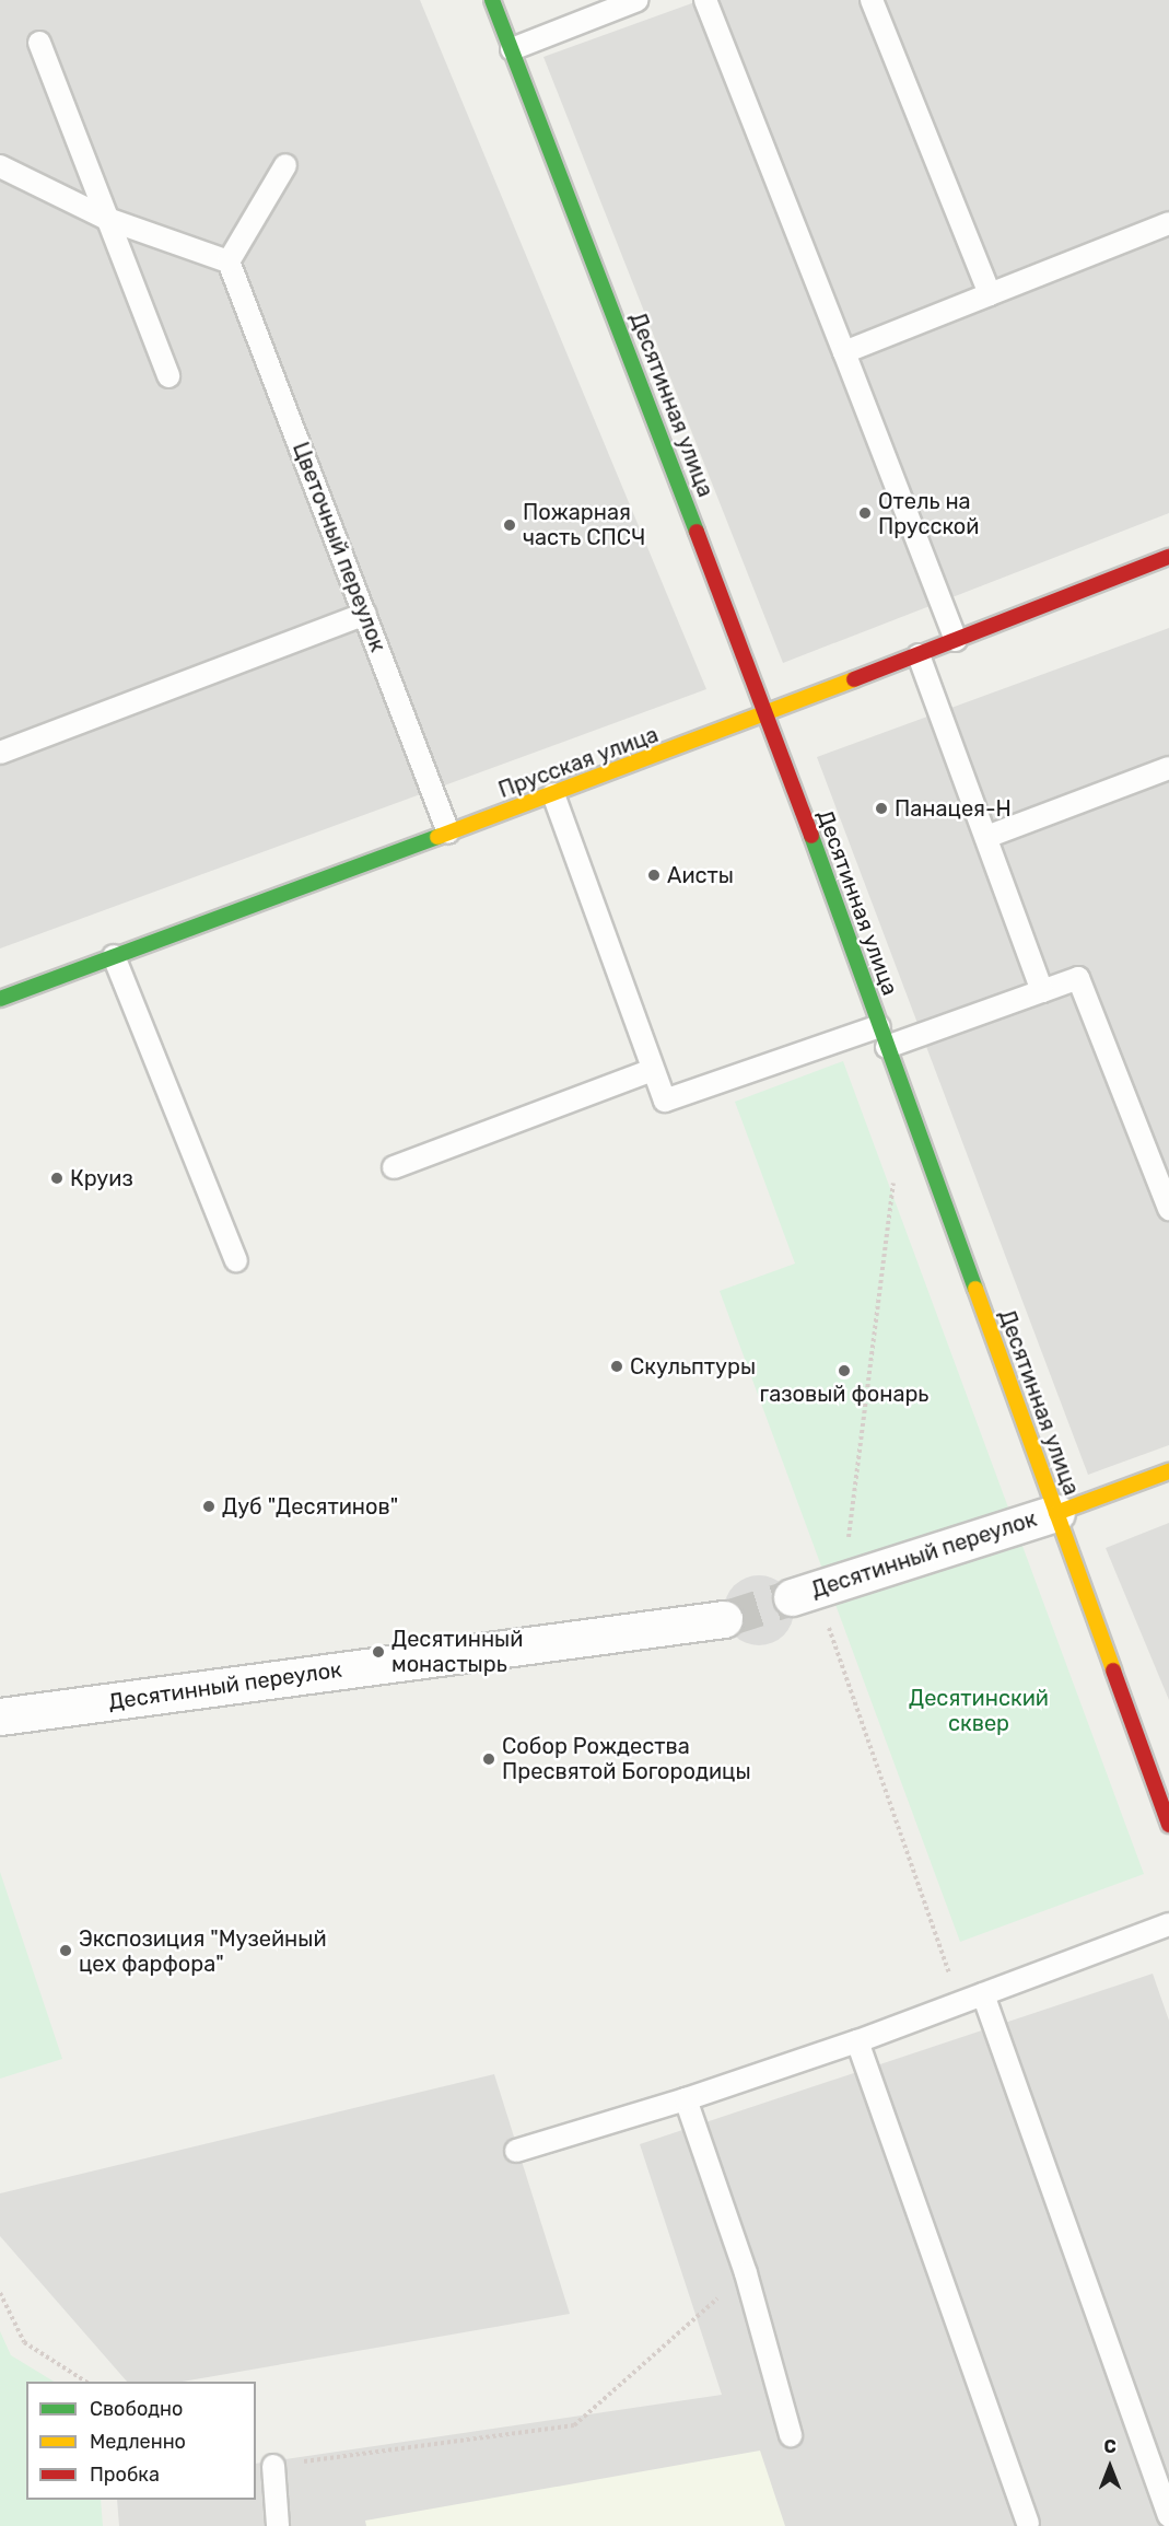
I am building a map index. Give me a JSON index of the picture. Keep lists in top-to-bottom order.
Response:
{
  "streets": {
    "street": ["Десятинная улица", "Прусская улица", "Десятинный переулок"],
    "lane": ["Цветочный переулок"]
  },
  "crossings": [
    ["Десятинная улица", "Прусская улица"],
    ["Десятинная улица", "Десятинный переулок"],
    ["Цветочный переулок", "Прусская улица"]
  ],
  "parks": ["Десятинский сквер"],
  "places": [
    "Отель на Прусской",
    "Пожарная часть СПСЧ",
    "Панацея-Н",
    "Аисты",
    "Круиз",
    "Скульптуры",
    "газовый фонарь",
    "Дуб \"Десятинов\"",
    "Десятинный монастырь",
    "Собор Рождества Пресвятой Богородицы",
    "Экспозиция \"Музейный цех фарфора\""
  ],
  "legend": ["Свободно", "Медленно", "Пробка"],
  "north": "top"
}
